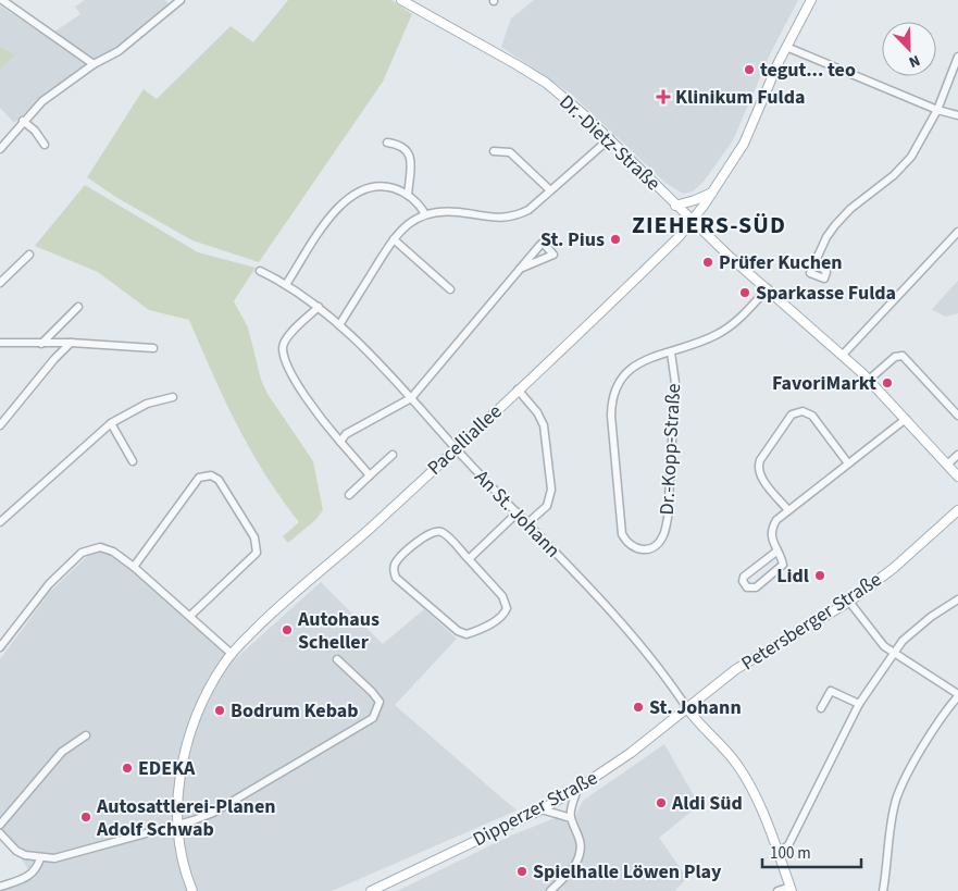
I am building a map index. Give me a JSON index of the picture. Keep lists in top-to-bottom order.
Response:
{
  "streets": {
    "main road": [
      "Dr.-Dietz-Straße",
      "Pacelliallee",
      "Petersberger Straße",
      "Dipperzer Straße"
    ],
    "street": ["Dr.-Kopp-Straße", "An St. Johann"]
  },
  "crossings": [
    ["Dr.-Dietz-Straße", "Pacelliallee"],
    ["Dr.-Dietz-Straße", "Dr.-Kopp-Straße"],
    ["Pacelliallee", "An St. Johann"],
    ["An St. Johann", "Petersberger Straße"],
    ["An St. Johann", "Dipperzer Straße"],
    ["Petersberger Straße", "Dipperzer Straße"]
  ],
  "districts": ["ZIEHERS-SÜD"],
  "places": {
    "other": [
      "tegut... teo",
      "St. Pius",
      "Prüfer Kuchen",
      "Sparkasse Fulda",
      "FavoriMarkt",
      "Lidl",
      "Autohaus Scheller",
      "St. Johann",
      "Bodrum Kebab",
      "EDEKA",
      "Aldi Süd",
      "Autosattlerei-Planen Adolf Schwab",
      "Spielhalle Löwen Play"
    ],
    "health": ["Klinikum Fulda"]
  },
  "scale_bar": "100 m",
  "north": "bottom right"
}
